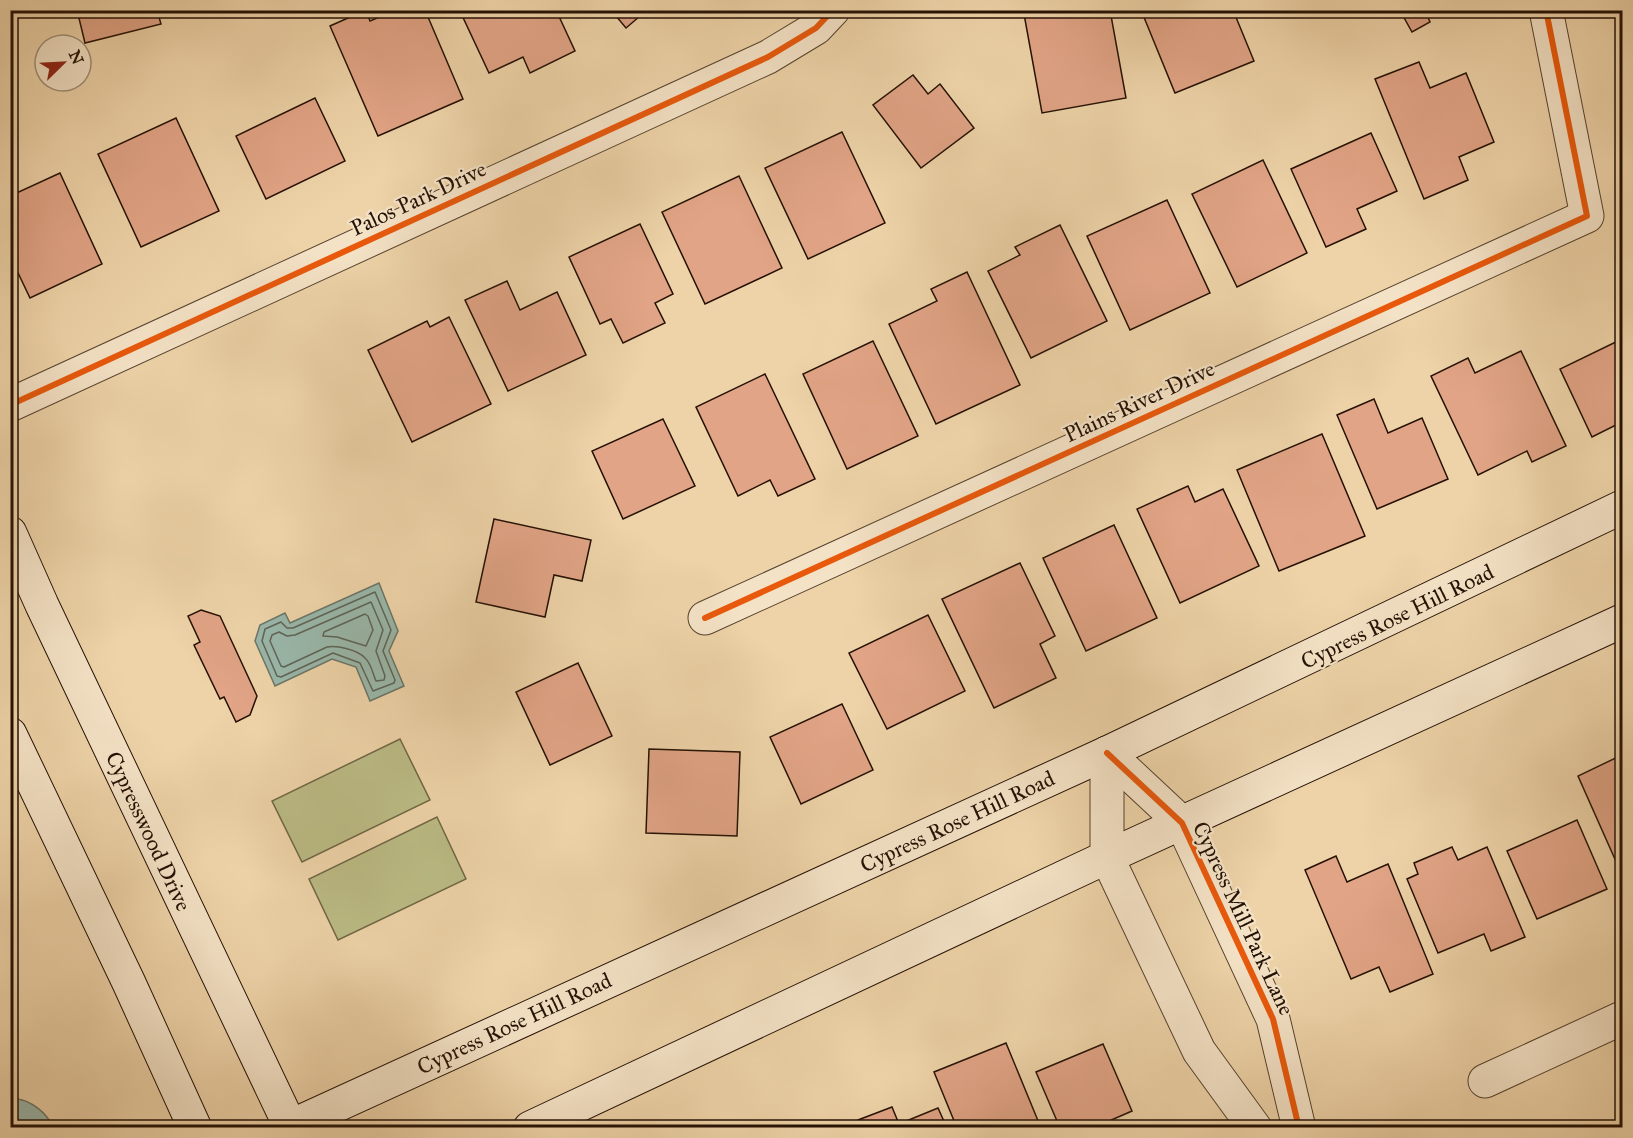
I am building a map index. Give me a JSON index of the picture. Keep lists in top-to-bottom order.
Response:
{
  "streets": {
    "main road": [
      "Palos Park Drive",
      "Plains River Drive",
      "Cypress Rose Hill Road",
      "Cypresswood Drive",
      "Cypress Mill Park Lane"
    ]
  },
  "crossings": [
    ["Cypress Rose Hill Road", "Cypresswood Drive"],
    ["Cypress Rose Hill Road", "Cypress Mill Park Lane"]
  ],
  "north": "top right"
}
